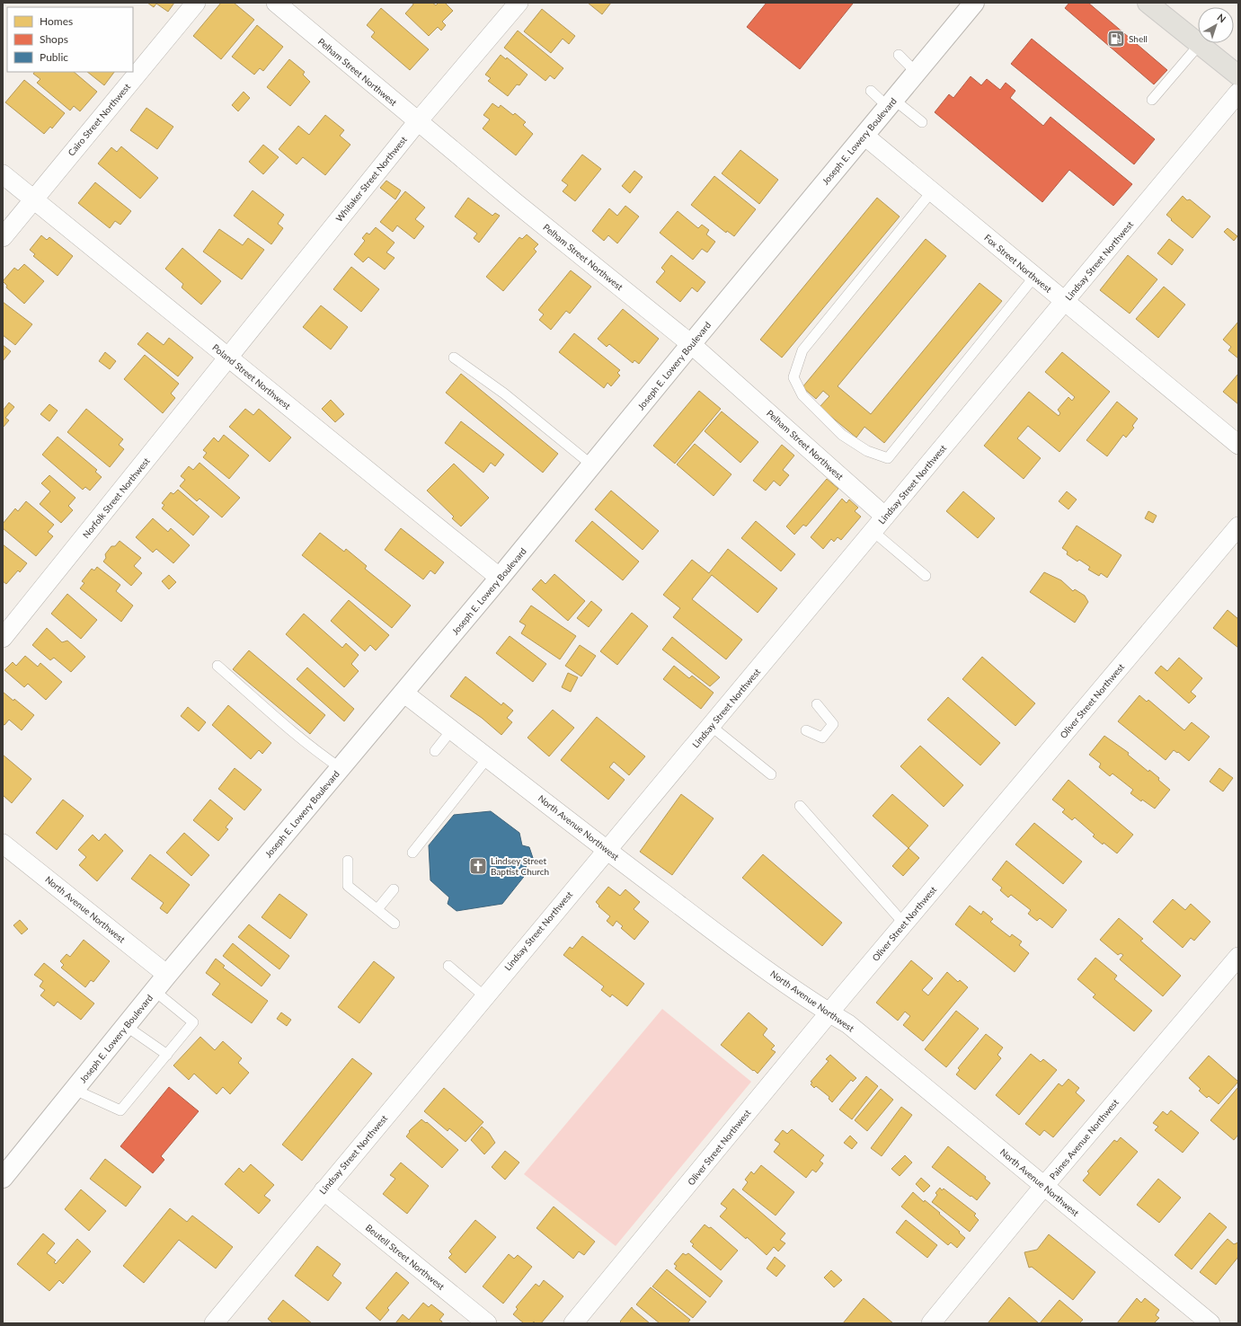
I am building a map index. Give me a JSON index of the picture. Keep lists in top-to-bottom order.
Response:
{
  "streets": {
    "main road": ["Joseph E. Lowery Boulevard"],
    "street": [
      "Pelham Street Northwest",
      "Cairo Street Northwest",
      "Whitaker Street Northwest",
      "Lindsay Street Northwest",
      "Fox Street Northwest",
      "Poland Street Northwest",
      "Norfolk Street Northwest",
      "Oliver Street Northwest",
      "North Avenue Northwest",
      "Paines Avenue Northwest",
      "Beutell Street Northwest"
    ]
  },
  "crossings": [
    ["Pelham Street Northwest", "Joseph E. Lowery Boulevard"],
    ["Pelham Street Northwest", "Whitaker Street Northwest"],
    ["Pelham Street Northwest", "Lindsay Street Northwest"],
    ["Cairo Street Northwest", "Poland Street Northwest"],
    ["Joseph E. Lowery Boulevard", "Fox Street Northwest"],
    ["Joseph E. Lowery Boulevard", "Poland Street Northwest"],
    ["Joseph E. Lowery Boulevard", "North Avenue Northwest"],
    ["Whitaker Street Northwest", "Poland Street Northwest"],
    ["Whitaker Street Northwest", "Norfolk Street Northwest"],
    ["Lindsay Street Northwest", "Fox Street Northwest"],
    ["Lindsay Street Northwest", "North Avenue Northwest"],
    ["Lindsay Street Northwest", "Beutell Street Northwest"],
    ["Poland Street Northwest", "Norfolk Street Northwest"],
    ["Oliver Street Northwest", "North Avenue Northwest"],
    ["North Avenue Northwest", "Paines Avenue Northwest"]
  ],
  "places": {
    "fuel station": ["Shell"],
    "church": ["Lindsey Street Baptist Church"]
  },
  "legend": ["Homes", "Shops", "Public"],
  "north": "top right"
}
